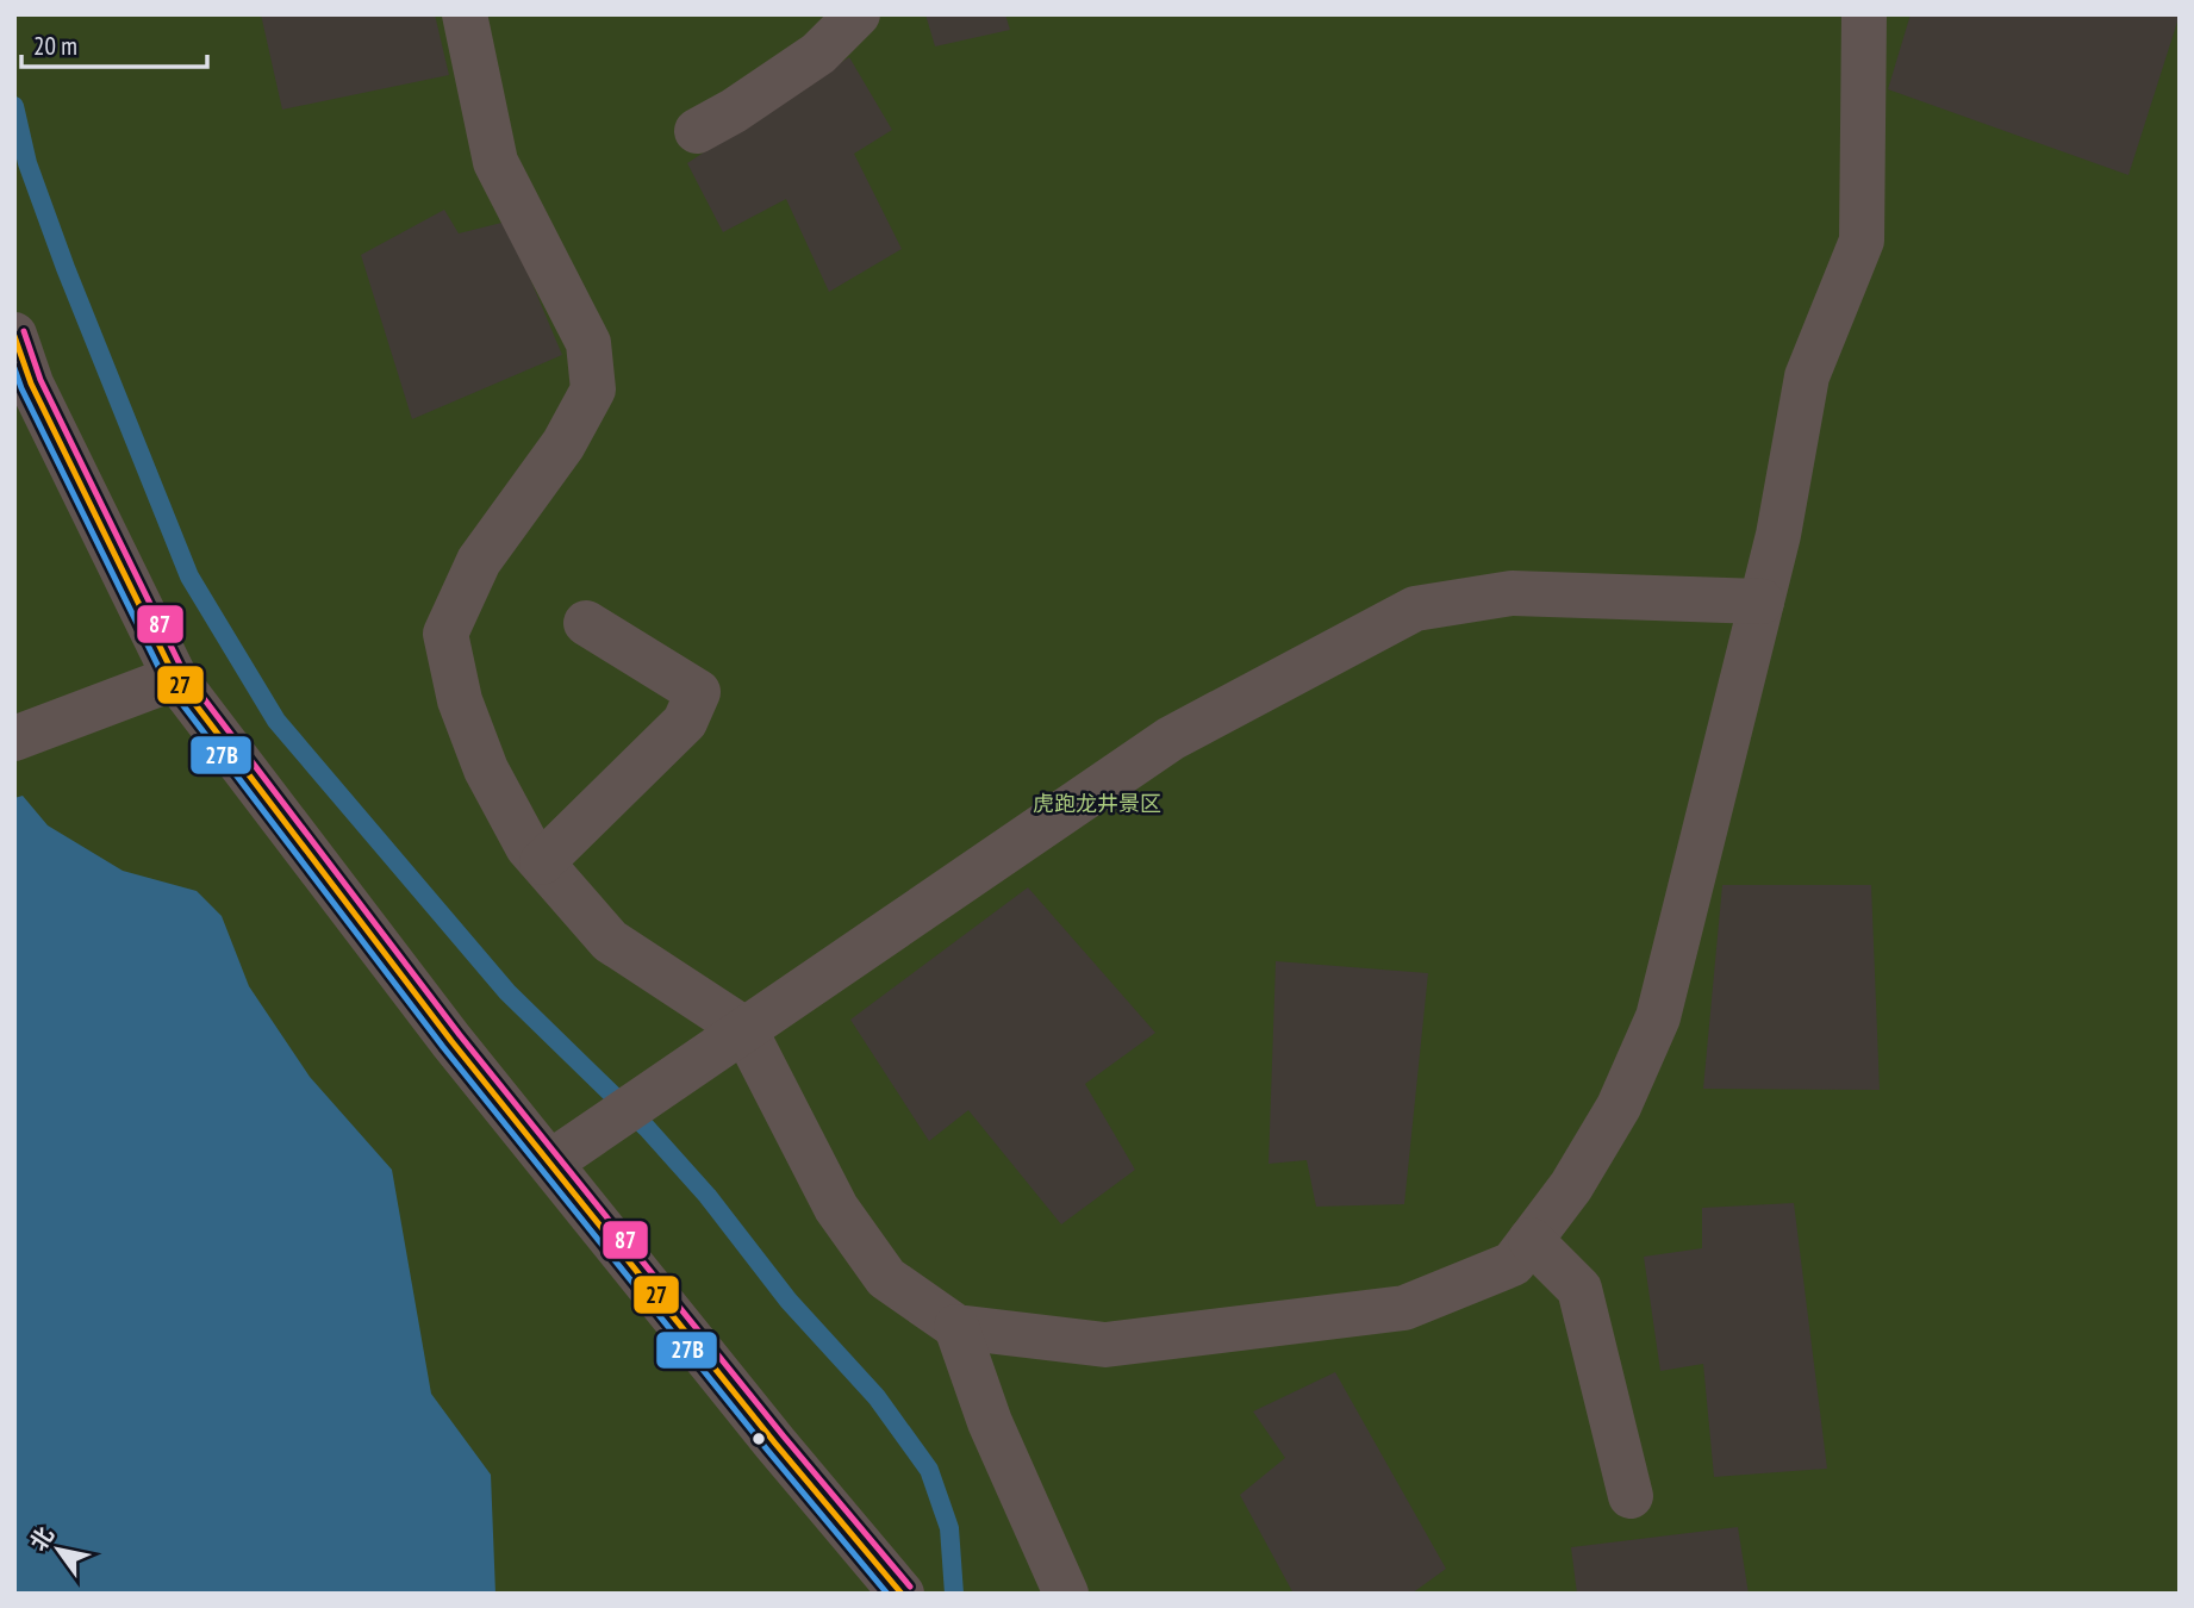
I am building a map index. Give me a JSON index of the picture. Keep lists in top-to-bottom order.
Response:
{
  "parks": ["虎跑龙井景区"],
  "lines": ["transit line 87", "transit line 27", "transit line 27B"],
  "scale_bar": "20 m",
  "north": "top left"
}
